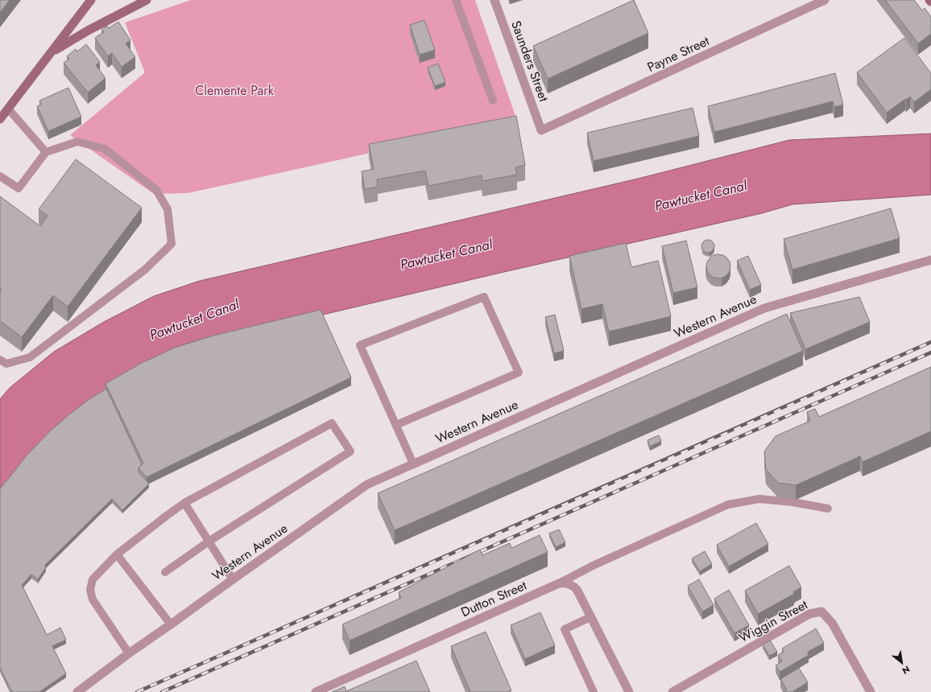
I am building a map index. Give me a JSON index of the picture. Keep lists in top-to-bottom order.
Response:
{
  "streets": {
    "street": [
      "Payne Street",
      "Saunders Street",
      "Western Avenue",
      "Dutton Street",
      "Wiggin Street"
    ]
  },
  "crossings": [
    ["Payne Street", "Saunders Street"]
  ],
  "water": ["Pawtucket Canal"],
  "parks": ["Clemente Park"],
  "north": "bottom right"
}
